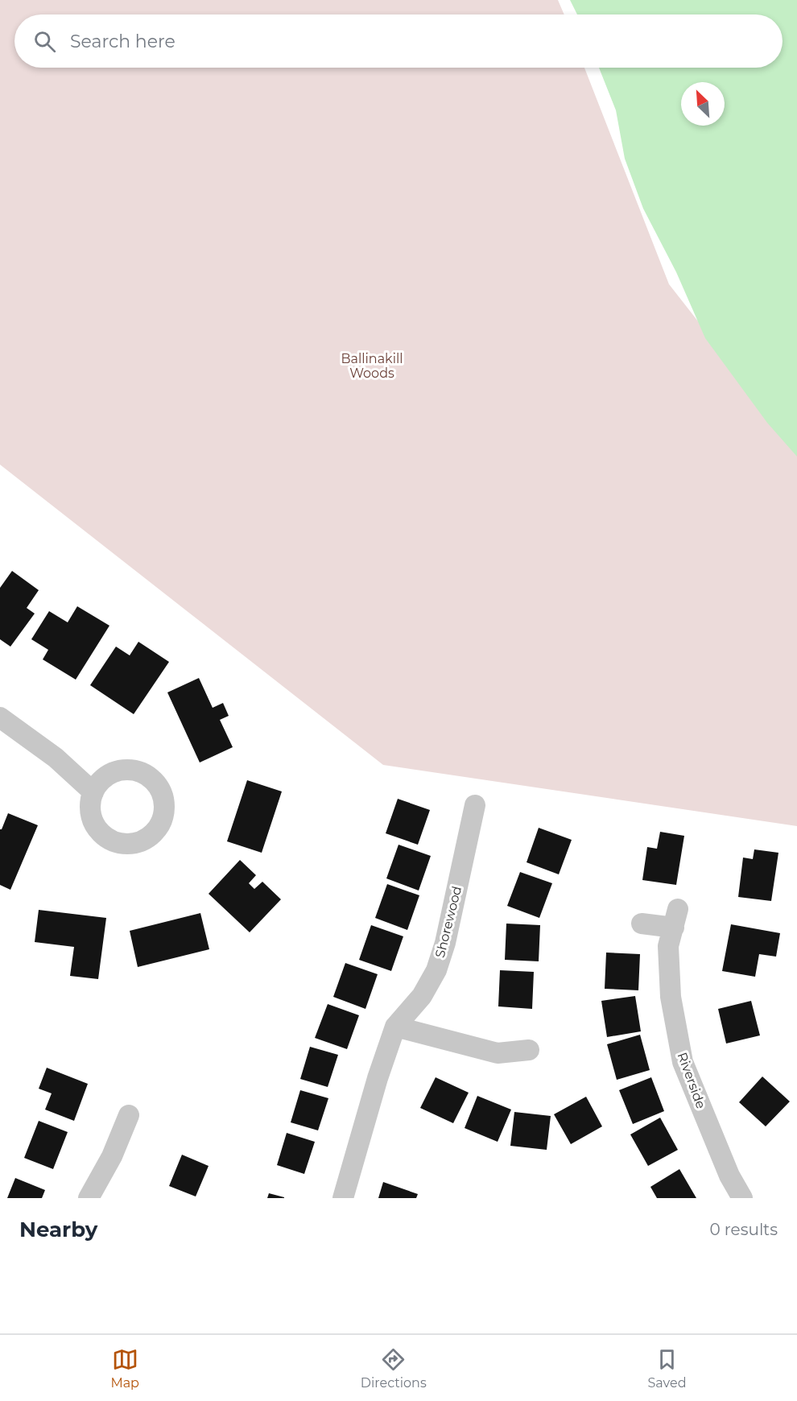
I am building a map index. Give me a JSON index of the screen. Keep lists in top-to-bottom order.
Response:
{
  "streets": {
    "street": ["Shorewood", "Riverside"]
  },
  "parks": ["Ballinakill Woods"],
  "north": "top left",
  "page": {
    "search": "Search here",
    "heading": ["Nearby", "0 results"],
    "nav": ["Map", "Directions", "Saved"]
  }
}
